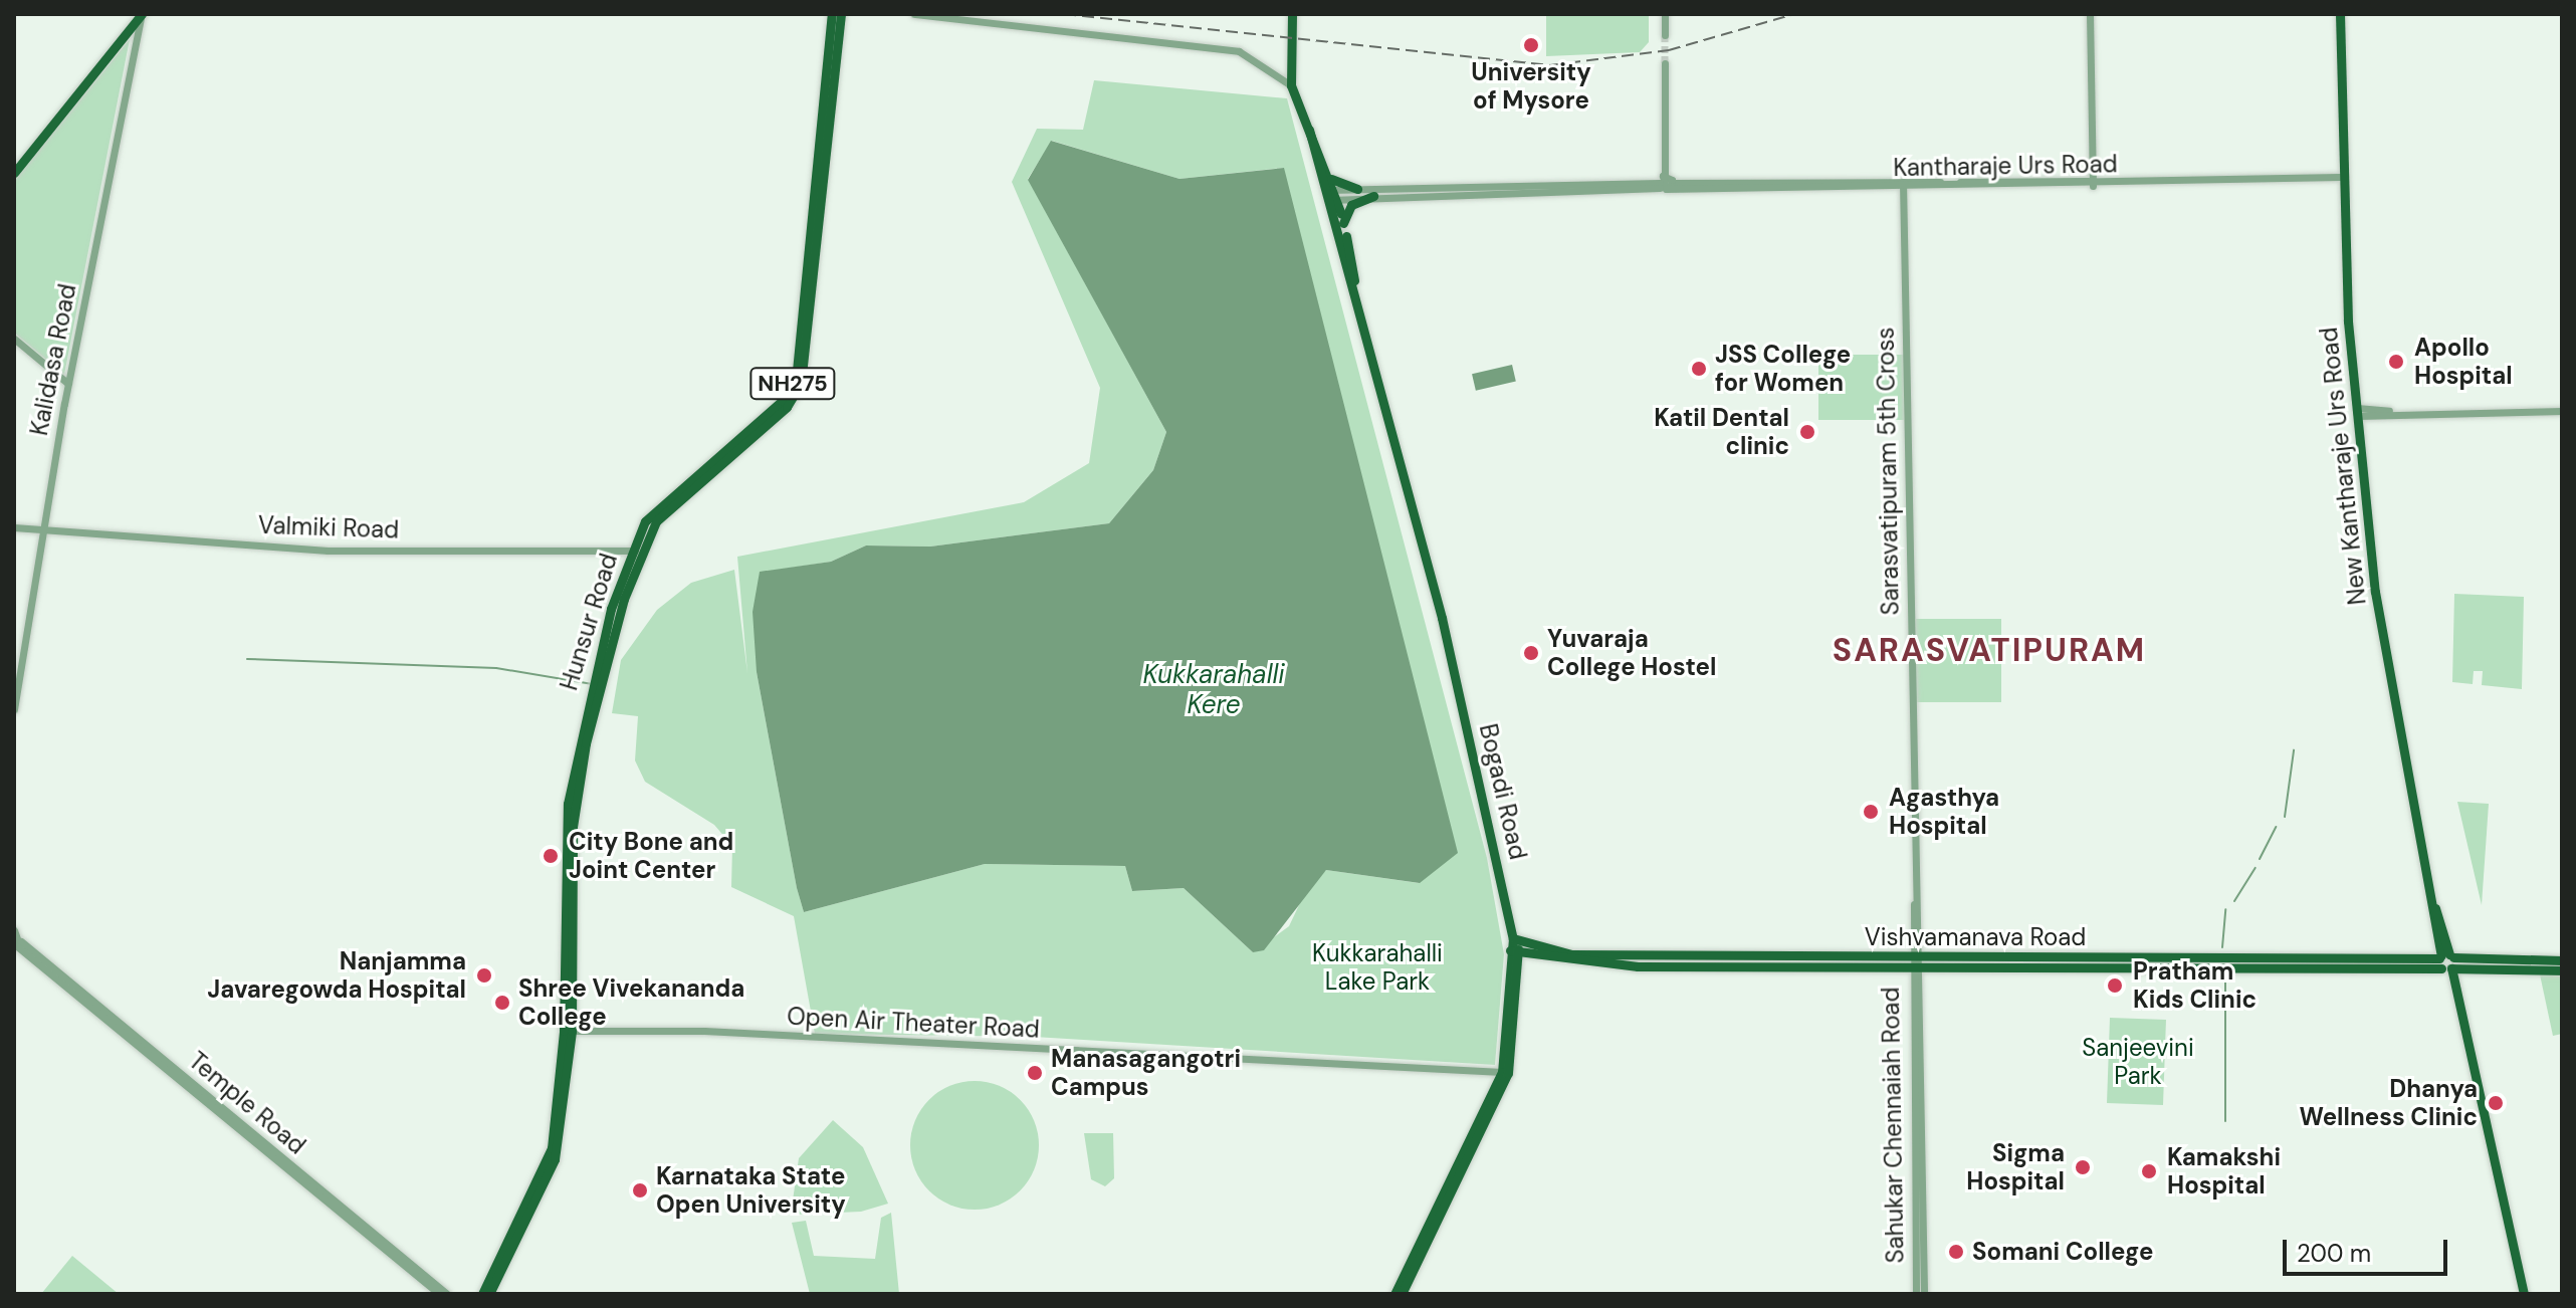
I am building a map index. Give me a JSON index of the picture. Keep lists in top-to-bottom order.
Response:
{
  "streets": {
    "main road": [
      "NH275",
      "New Kantharaje Urs Road",
      "Hunsur Road",
      "Bogadi Road",
      "Vishvamanava Road"
    ],
    "street": [
      "Kantharaje Urs Road",
      "Kalidasa Road",
      "Sarasvatipuram 5th Cross",
      "Valmiki Road",
      "Open Air Theater Road",
      "Temple Road",
      "Sahukar Chennaiah Road"
    ]
  },
  "crossings": [
    ["Kantharaje Urs Road", "New Kantharaje Urs Road"],
    ["Kantharaje Urs Road", "Sarasvatipuram 5th Cross"],
    ["Kantharaje Urs Road", "Bogadi Road"],
    ["Kalidasa Road", "Valmiki Road"],
    ["New Kantharaje Urs Road", "Vishvamanava Road"],
    ["Sarasvatipuram 5th Cross", "Vishvamanava Road"],
    ["Sarasvatipuram 5th Cross", "Sahukar Chennaiah Road"],
    ["Valmiki Road", "Hunsur Road"],
    ["Bogadi Road", "Vishvamanava Road"],
    ["Bogadi Road", "Open Air Theater Road"],
    ["Vishvamanava Road", "Sahukar Chennaiah Road"]
  ],
  "districts": ["SARASVATIPURAM"],
  "water": ["Kukkarahalli Kere"],
  "parks": ["Kukkarahalli Lake Park", "Sanjeevini Park"],
  "places": [
    "University of Mysore",
    "Apollo Hospital",
    "JSS College for Women",
    "Katil Dental clinic",
    "Yuvaraja College Hostel",
    "Agasthya Hospital",
    "City Bone and Joint Center",
    "Nanjamma Javaregowda Hospital",
    "Pratham Kids Clinic",
    "Shree Vivekananda College",
    "Manasagangotri Campus",
    "Dhanya Wellness Clinic",
    "Sigma Hospital",
    "Kamakshi Hospital",
    "Karnataka State Open University",
    "Somani College"
  ],
  "scale_bar": "200 m"
}
